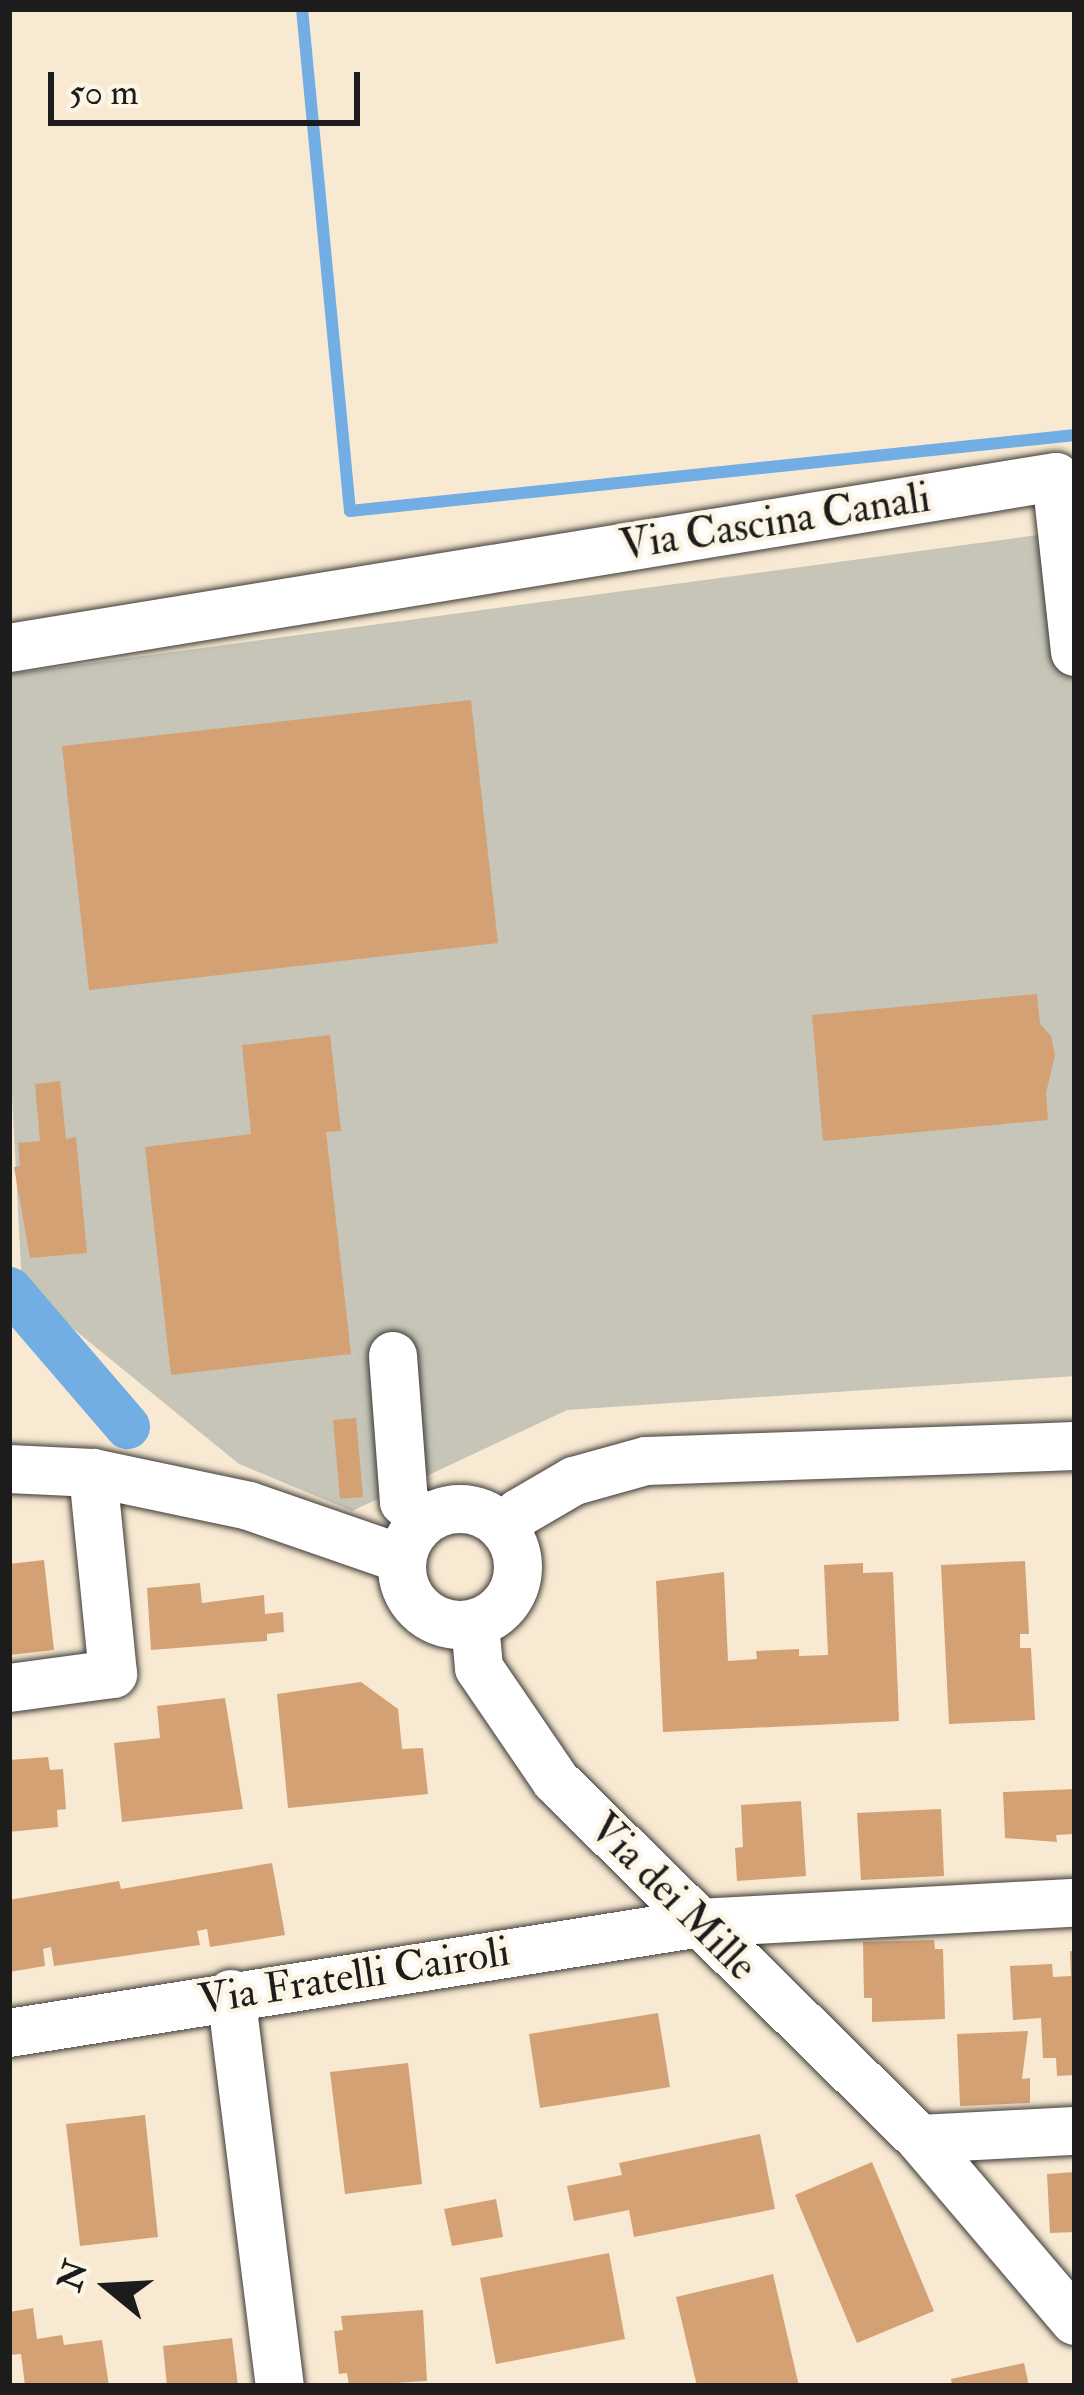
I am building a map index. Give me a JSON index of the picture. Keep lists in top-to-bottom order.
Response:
{
  "streets": {
    "street": ["Via Cascina Canali", "Via dei Mille", "Via Fratelli Cairoli"]
  },
  "crossings": [
    ["Via dei Mille", "Via Fratelli Cairoli"]
  ],
  "scale_bar": "50 m",
  "north": "left"
}
